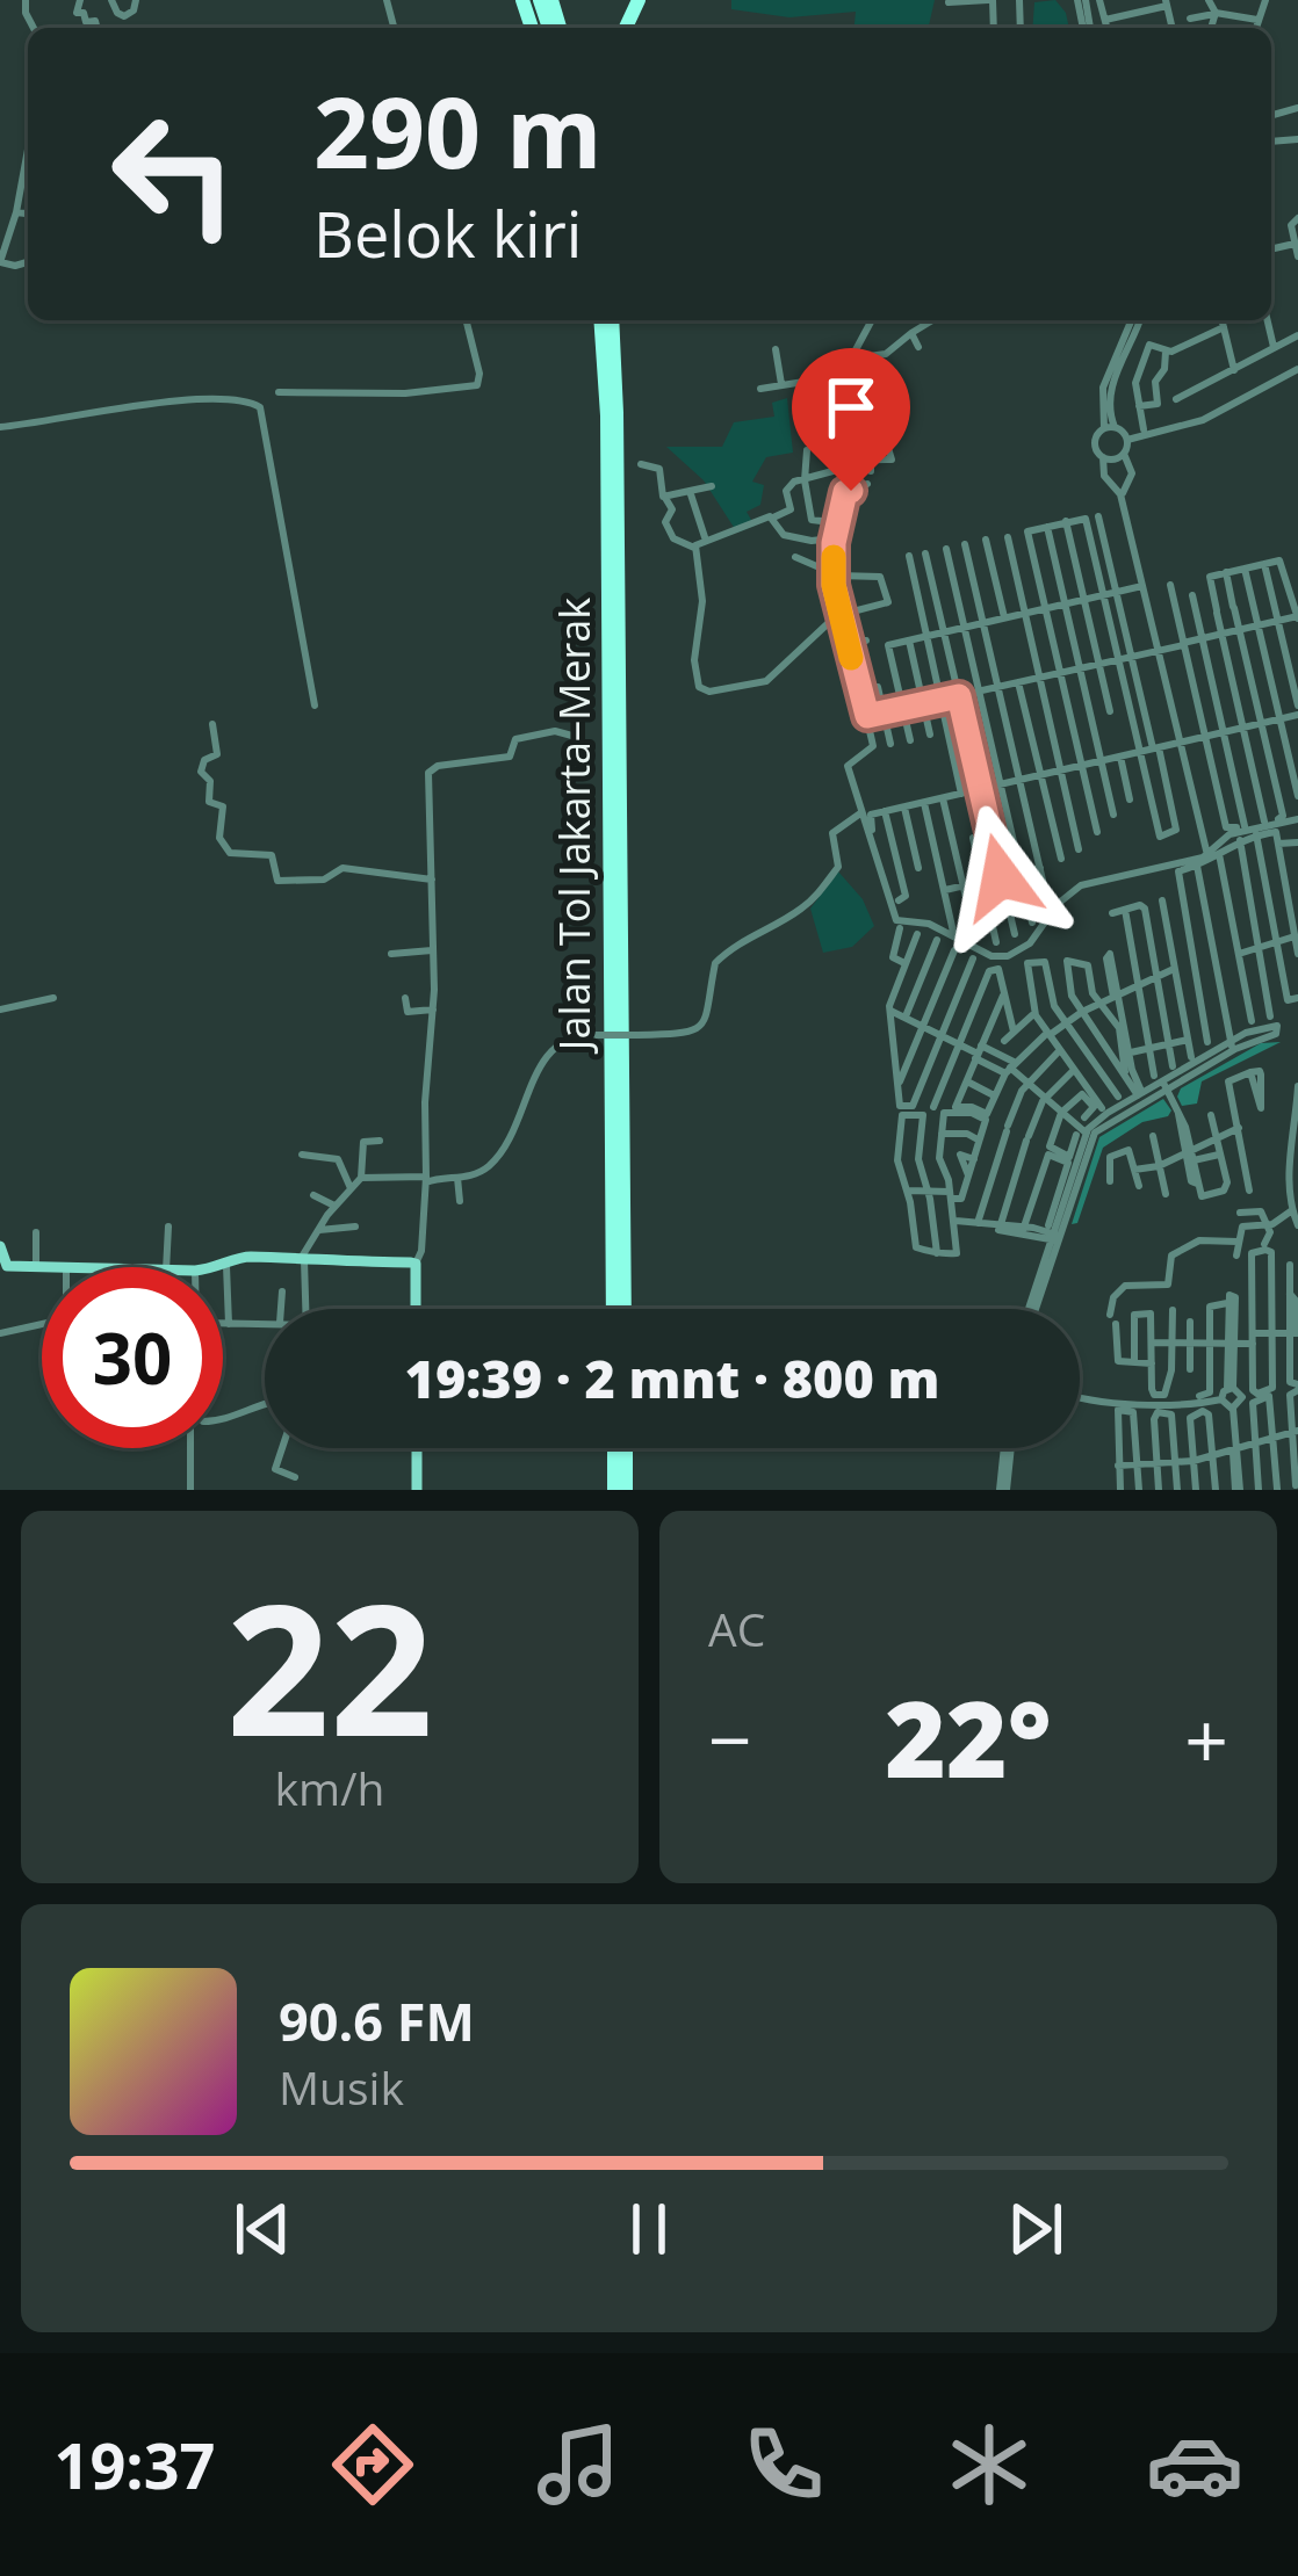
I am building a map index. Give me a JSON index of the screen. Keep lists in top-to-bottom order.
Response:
{
  "streets": {
    "highway": ["Jalan Tol Jakarta–Merak"]
  },
  "page": {
    "turn": ["290 m", "Belok kiri"],
    "limit": "30",
    "trip": "19:39 · 2 mnt · 800 m",
    "tile": [
      ["22", "km/h"],
      "AC"
    ],
    "heat": ["−", "22°", "+"],
    "song": ["90.6 FM", "Musik"],
    "tabs": "19:37"
  }
}
